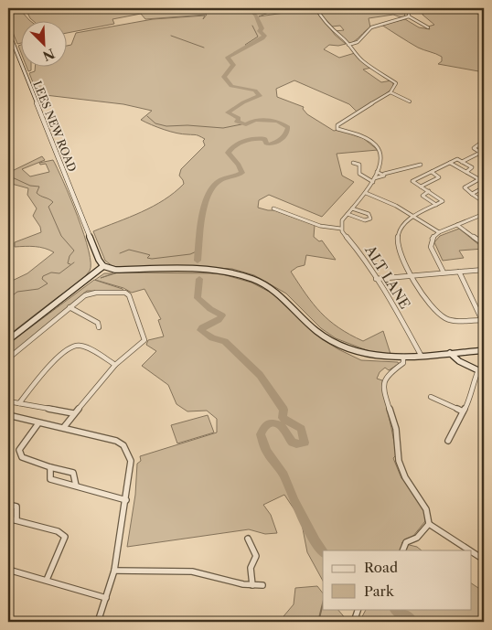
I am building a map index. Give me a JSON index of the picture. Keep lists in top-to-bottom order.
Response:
{
  "streets": {
    "main road": ["LEES NEW ROAD"],
    "street": ["ALT LANE"]
  },
  "legend": ["Road", "Park"],
  "north": "bottom right"
}
